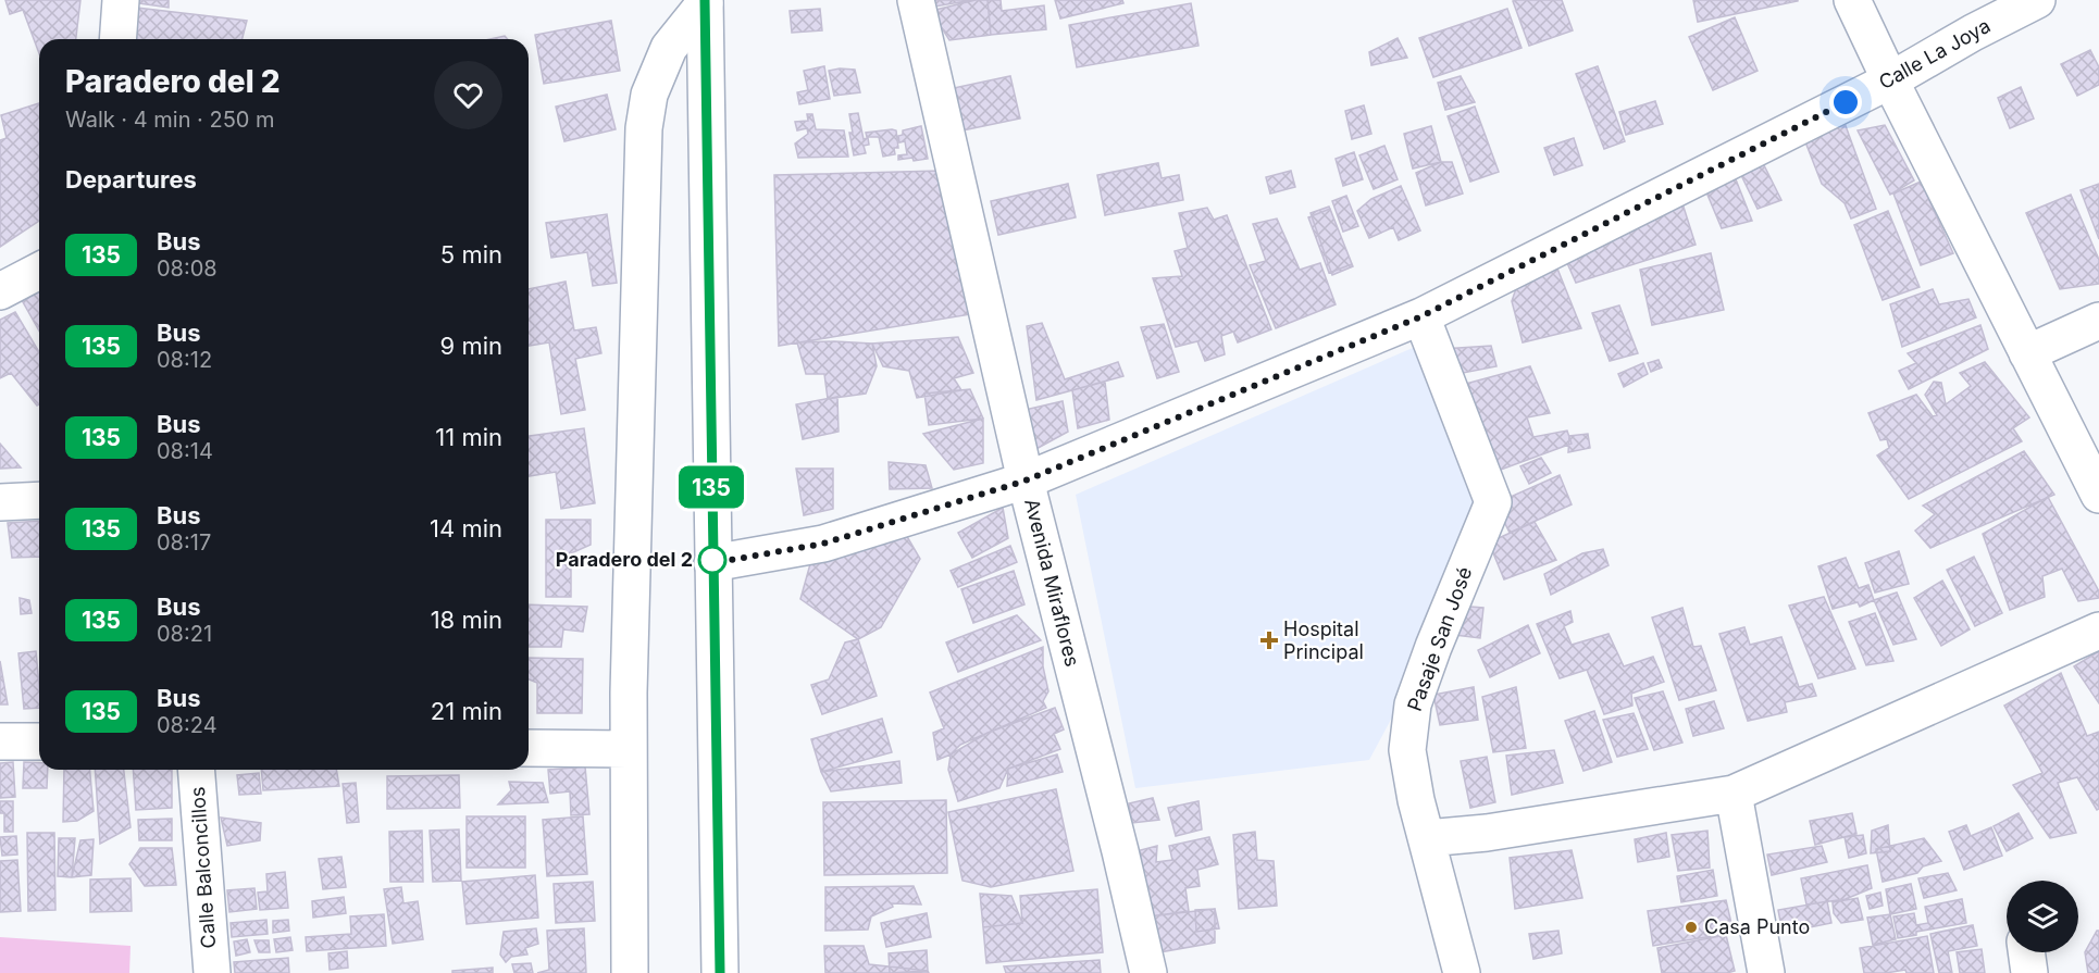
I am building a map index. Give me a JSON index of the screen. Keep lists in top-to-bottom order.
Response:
{
  "streets": {
    "main road": [
      "Calle La Joya",
      "Avenida Miraflores",
      "Pasaje San José",
      "Calle Balconcillos"
    ]
  },
  "crossings": [
    ["Calle La Joya", "Avenida Miraflores"],
    ["Calle La Joya", "Pasaje San José"]
  ],
  "places": {
    "other": ["Paradero del 2", "Casa Punto"],
    "health": ["Hospital Principal"]
  },
  "lines": ["bus line 135"],
  "page": {
    "on_map": "135",
    "heading": [
      ["Paradero del 2", "Walk · 4 min · 250 m"],
      "Departures"
    ],
    "list": [
      {
        "mark": "135",
        "name": "Bus",
        "note": "08:08",
        "value": "5 min"
      },
      {
        "mark": "135",
        "name": "Bus",
        "note": "08:12",
        "value": "9 min"
      },
      {
        "mark": "135",
        "name": "Bus",
        "note": "08:14",
        "value": "11 min"
      },
      {
        "mark": "135",
        "name": "Bus",
        "note": "08:17",
        "value": "14 min"
      },
      {
        "mark": "135",
        "name": "Bus",
        "note": "08:21",
        "value": "18 min"
      },
      {
        "mark": "135",
        "name": "Bus",
        "note": "08:24",
        "value": "21 min"
      }
    ]
  }
}
